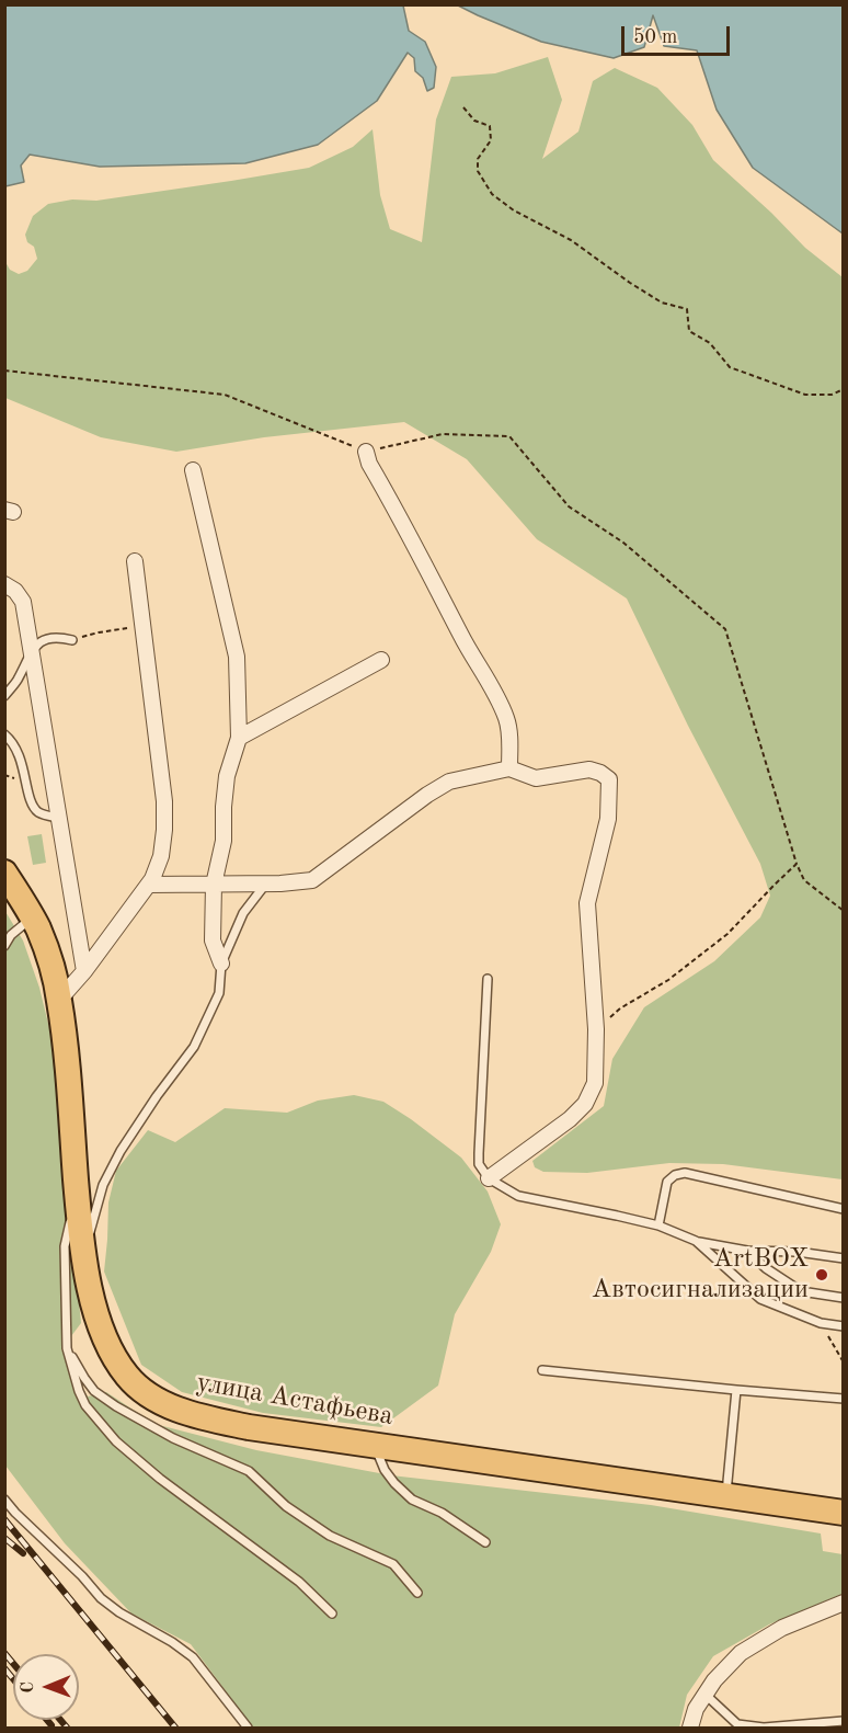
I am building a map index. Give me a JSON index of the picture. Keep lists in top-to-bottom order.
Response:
{
  "streets": {
    "main road": ["улица Астафьева"]
  },
  "places": ["ArtBOX Автосигнализации"],
  "scale_bar": "50 m",
  "north": "left"
}
